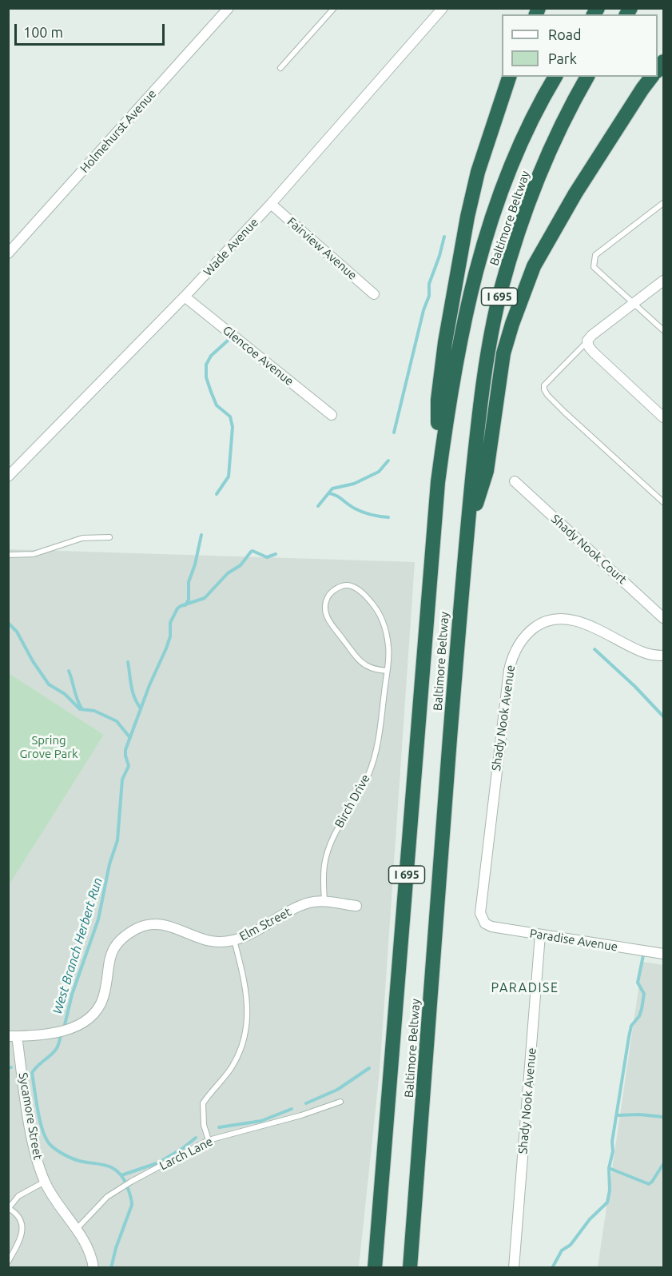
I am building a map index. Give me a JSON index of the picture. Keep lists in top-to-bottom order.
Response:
{
  "streets": {
    "highway": ["Baltimore Beltway", "I 695"],
    "street": [
      "Holmehurst Avenue",
      "Wade Avenue",
      "Fairview Avenue",
      "Glencoe Avenue",
      "Shady Nook Court",
      "Shady Nook Avenue",
      "Elm Street",
      "Paradise Avenue",
      "Sycamore Street"
    ],
    "lane": ["Birch Drive", "Larch Lane"]
  },
  "crossings": [
    ["Wade Avenue", "Fairview Avenue"],
    ["Wade Avenue", "Glencoe Avenue"],
    ["Shady Nook Avenue", "Paradise Avenue"],
    ["Birch Drive", "Elm Street"],
    ["Elm Street", "Sycamore Street"],
    ["Sycamore Street", "Larch Lane"]
  ],
  "districts": ["PARADISE"],
  "water": ["West Branch Herbert Run"],
  "parks": ["Spring Grove Park"],
  "legend": ["Road", "Park"],
  "scale_bar": "100 m"
}
